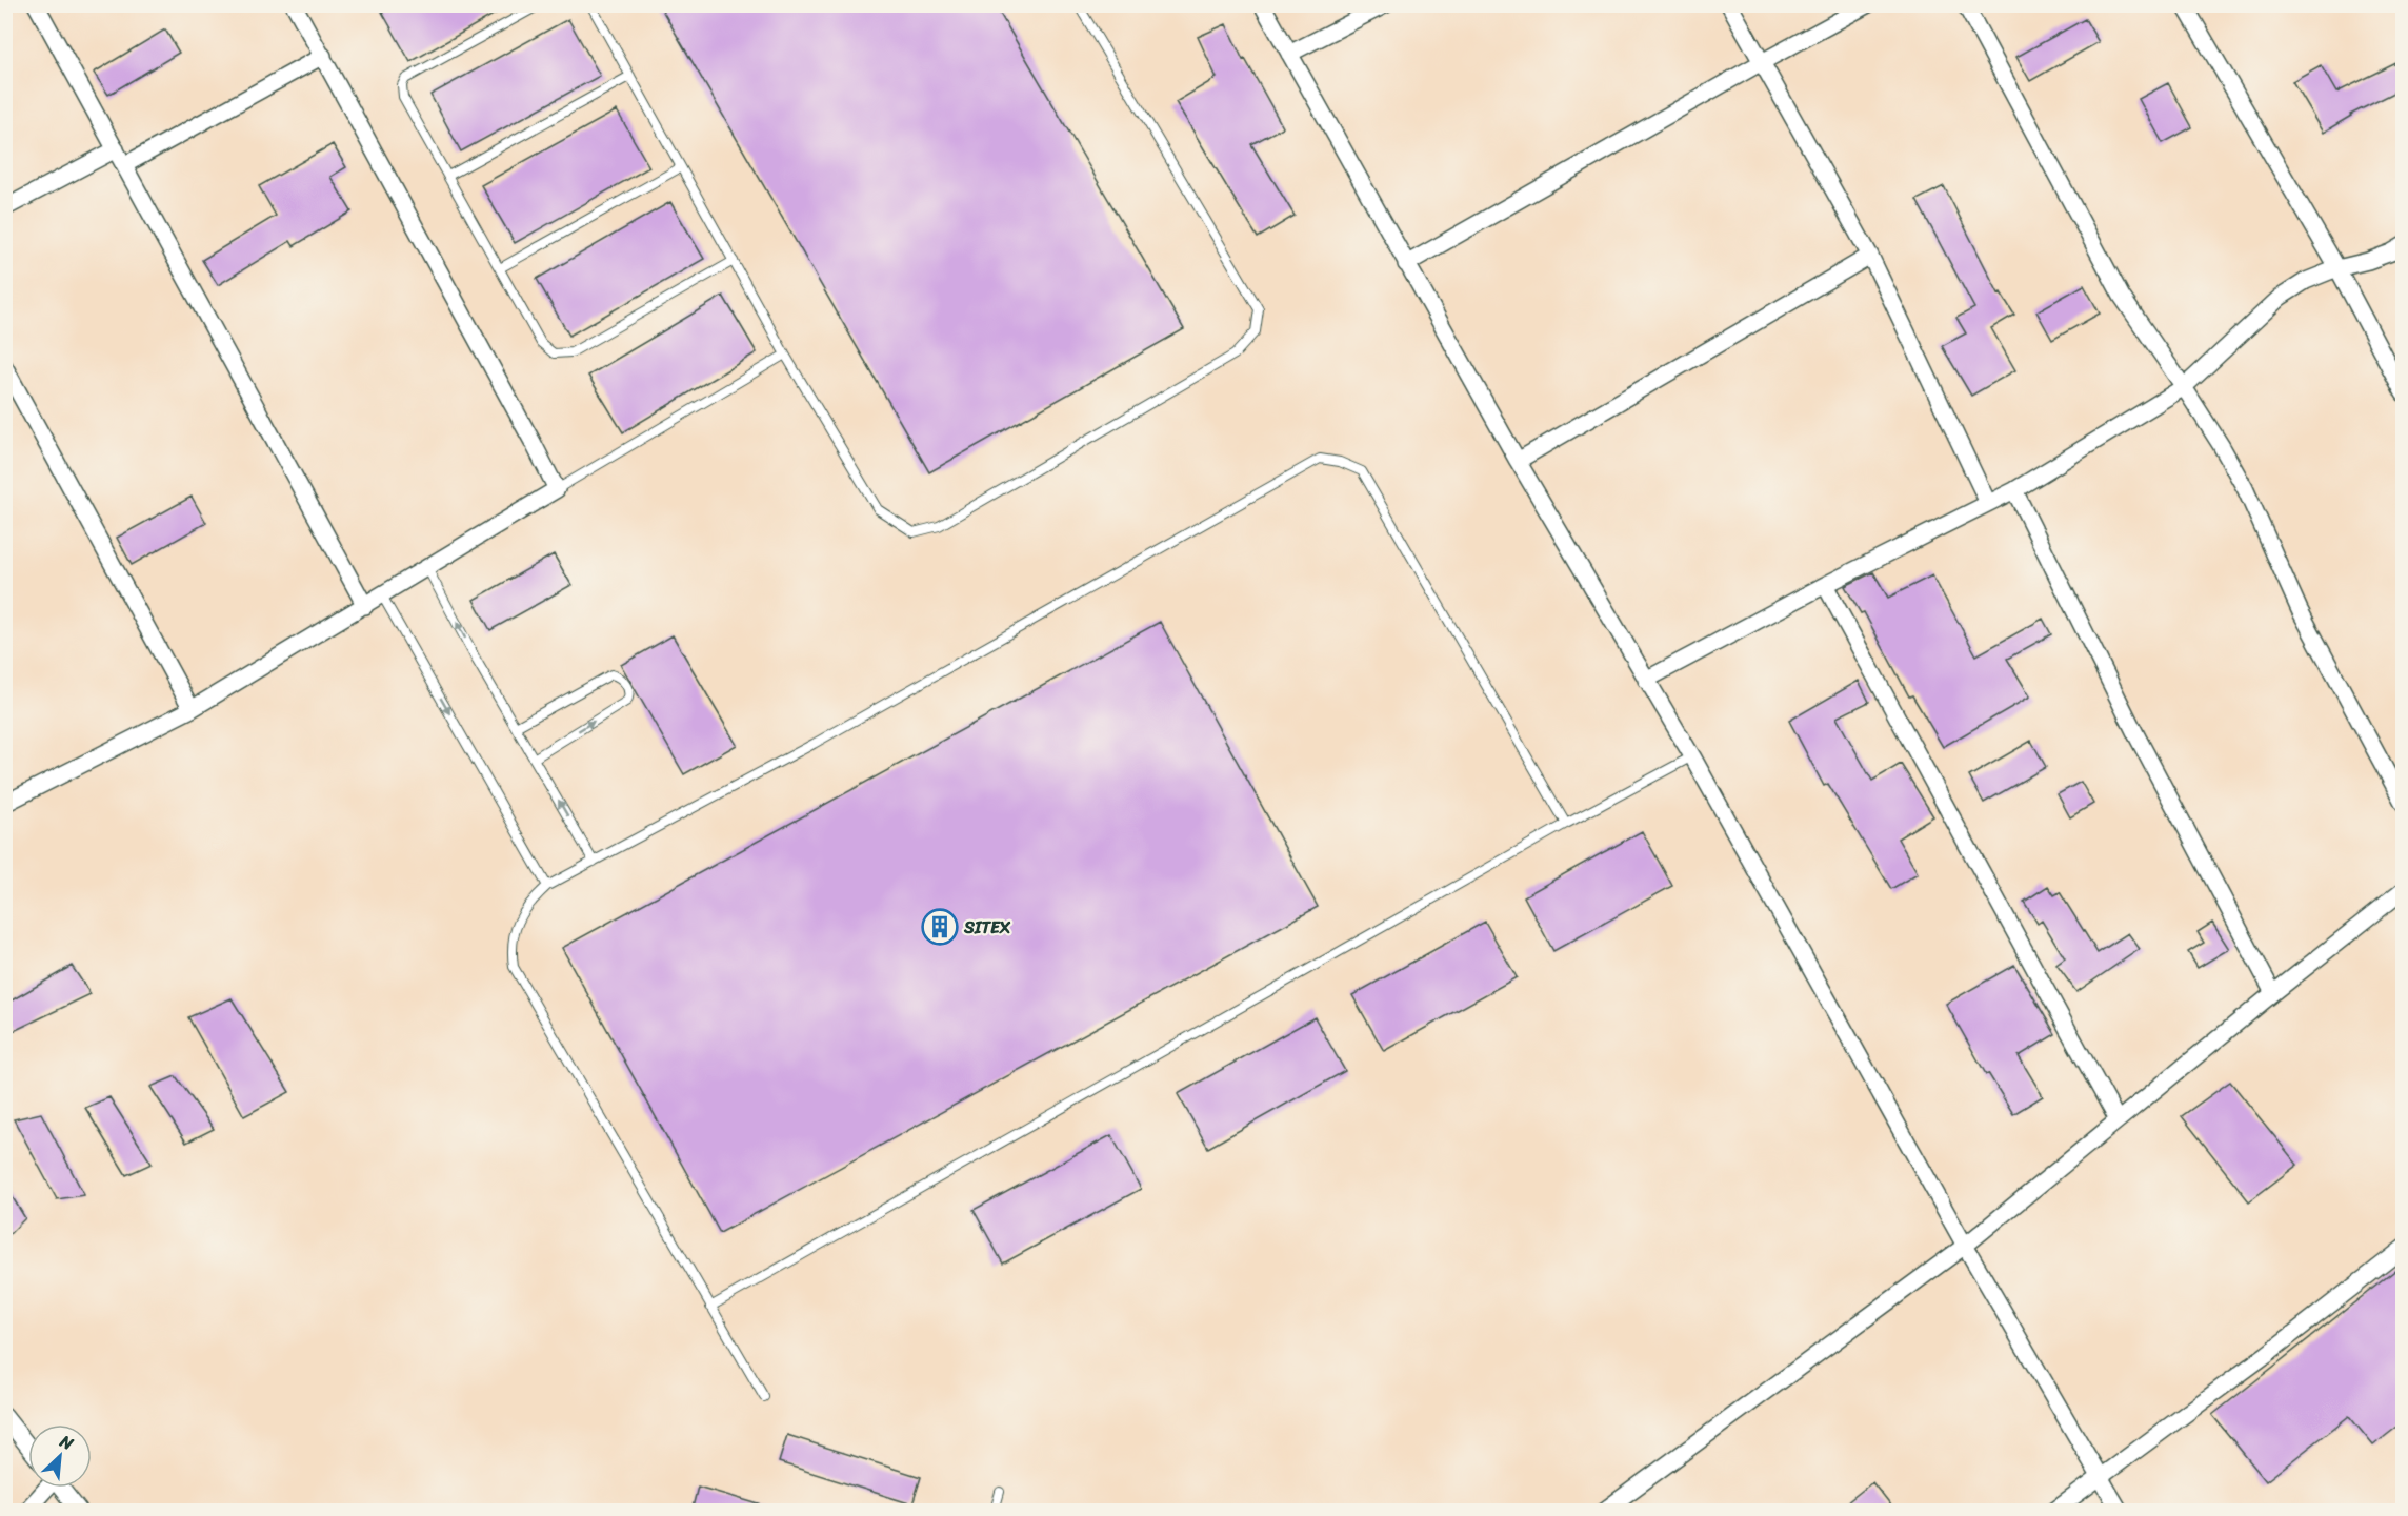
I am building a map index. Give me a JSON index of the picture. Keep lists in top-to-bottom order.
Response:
{
  "places": {
    "building": ["SITEX"]
  },
  "north": "top right"
}
